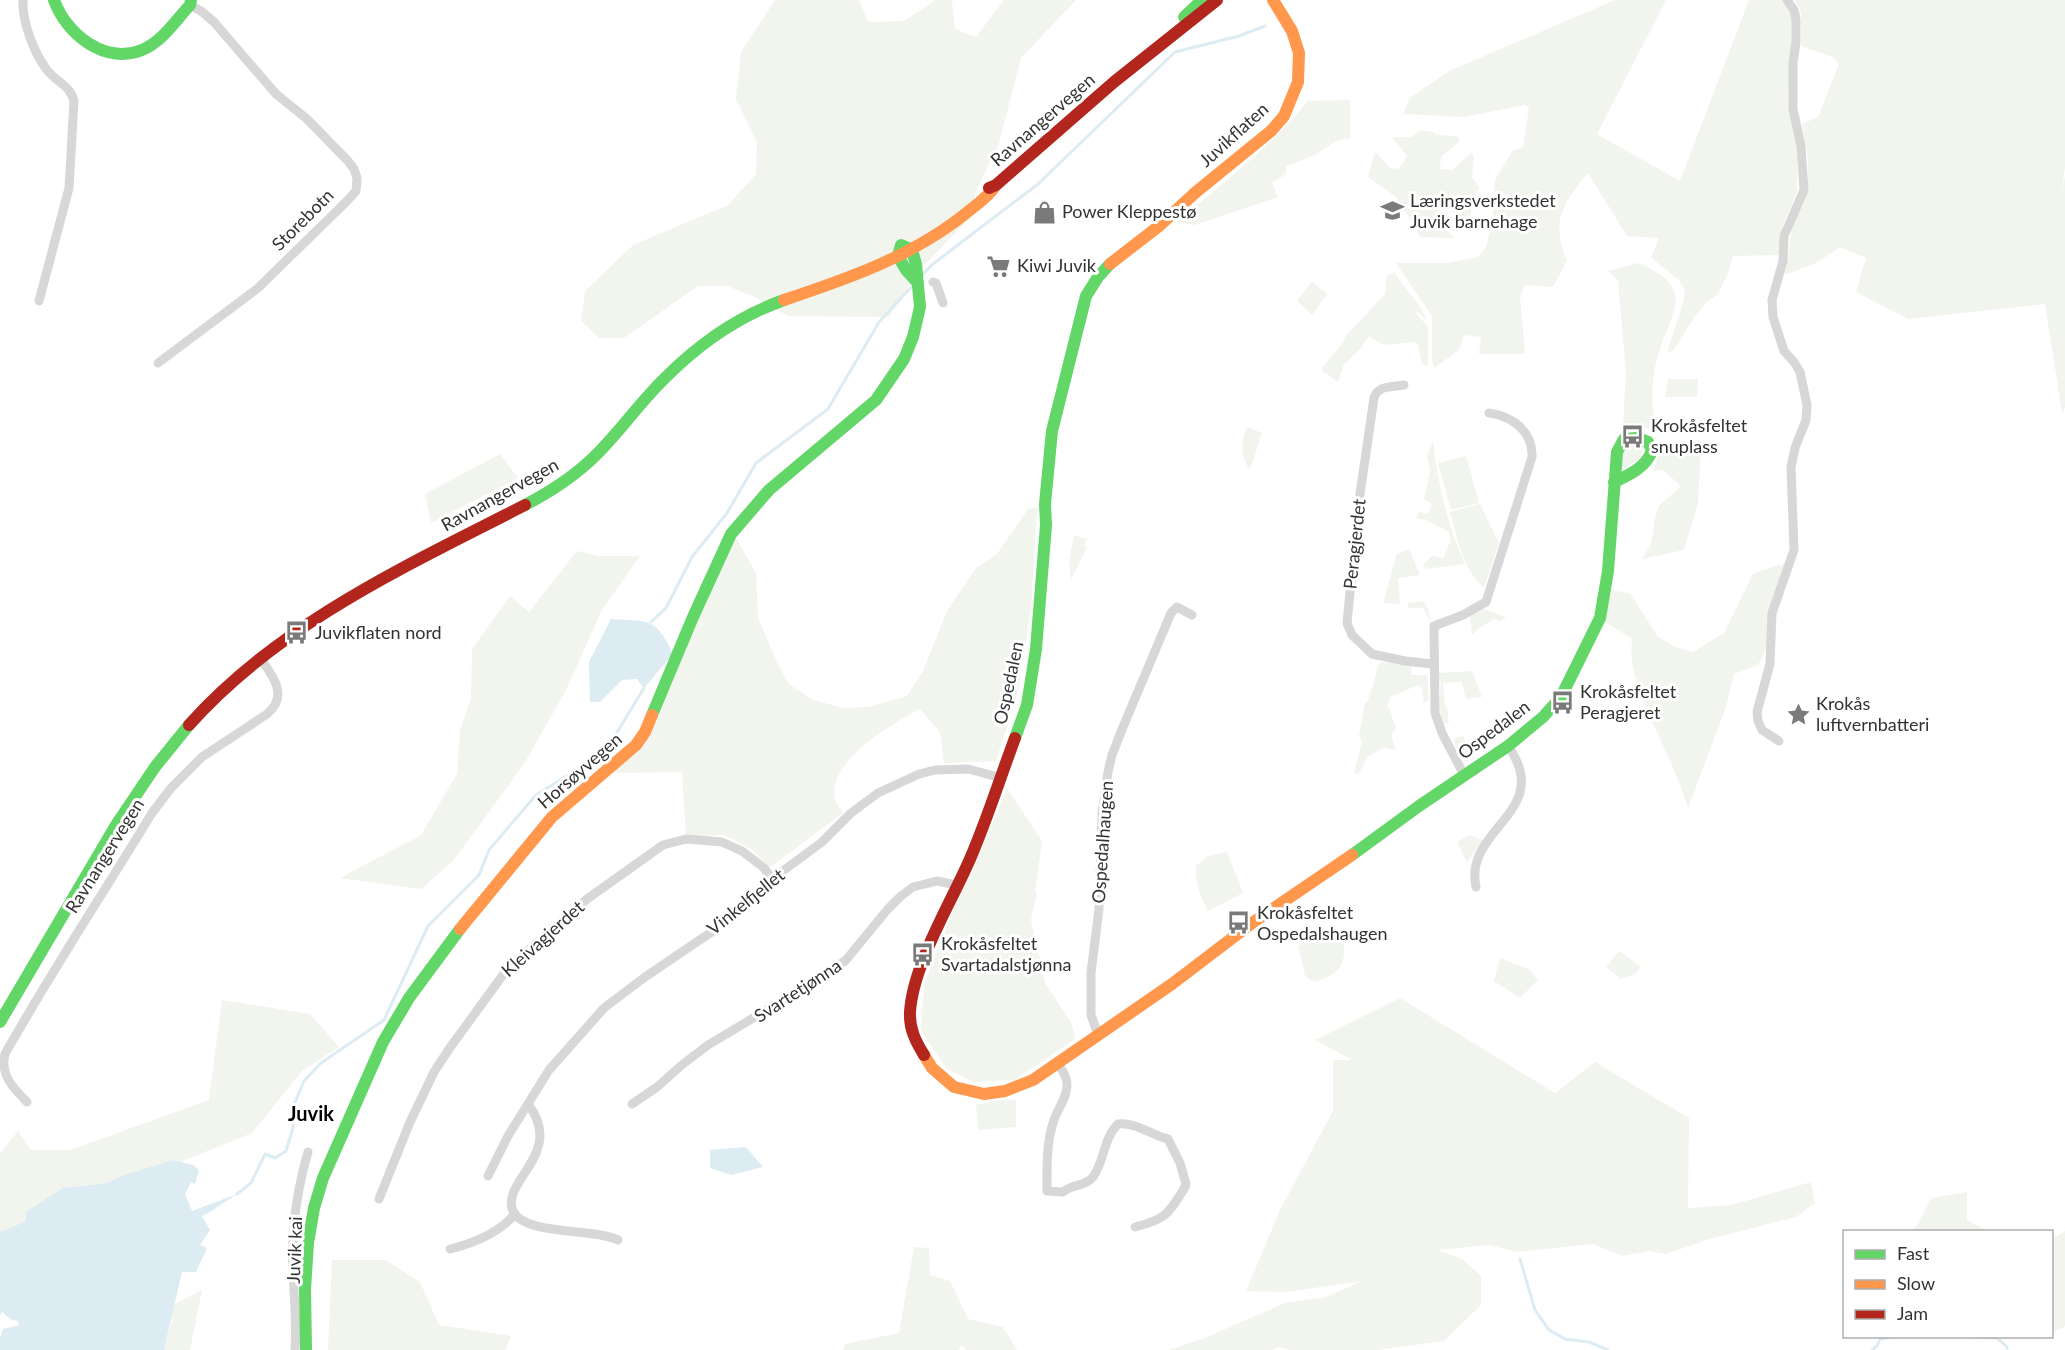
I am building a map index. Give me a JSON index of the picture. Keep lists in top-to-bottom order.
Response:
{
  "streets": {
    "main road": [
      "Ravnangervegen",
      "Juvikflaten",
      "Storebotn",
      "Ospedalen",
      "Horsøyvegen"
    ],
    "street": [
      "Peragjerdet",
      "Ospedalhaugen",
      "Vinkelfjellet",
      "Kleivagjerdet",
      "Svartetjønna",
      "Juvik kai"
    ]
  },
  "crossings": [
    ["Ravnangervegen", "Horsøyvegen"],
    ["Juvikflaten", "Ospedalen"],
    ["Ospedalen", "Ospedalhaugen"],
    ["Ospedalen", "Vinkelfjellet"],
    ["Ospedalen", "Svartetjønna"],
    ["Vinkelfjellet", "Kleivagjerdet"]
  ],
  "districts": ["Juvik"],
  "places": {
    "school or university": ["Læringsverkstedet Juvik barnehage"],
    "shop": ["Power Kleppestø"],
    "supermarket": ["Kiwi Juvik"],
    "bus stop": [
      "Krokåsfeltet snuplass",
      "Juvikflaten nord",
      "Krokåsfeltet Peragjeret",
      "Krokåsfeltet Ospedalshaugen",
      "Krokåsfeltet Svartadalstjønna"
    ],
    "place": ["Krokås luftvernbatteri"]
  },
  "legend": ["Fast", "Slow", "Jam"]
}
